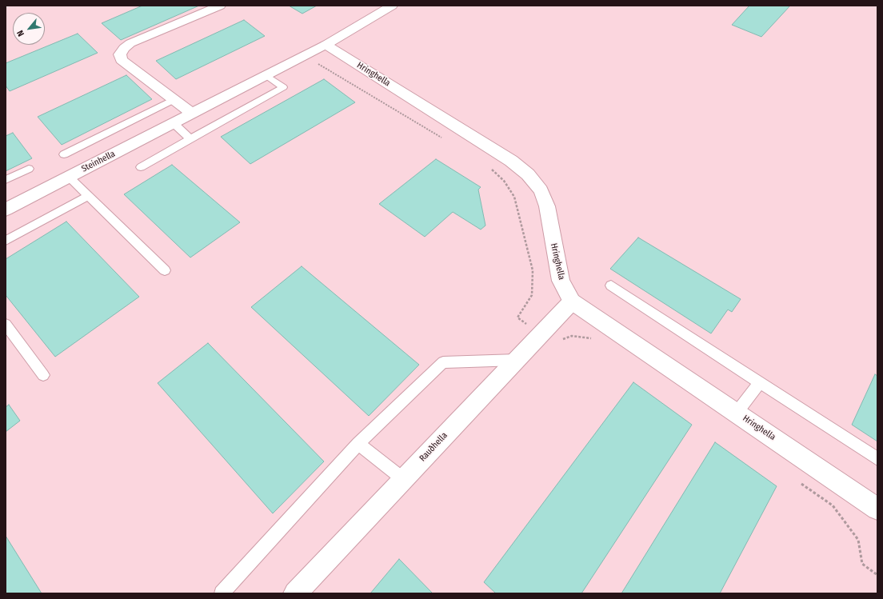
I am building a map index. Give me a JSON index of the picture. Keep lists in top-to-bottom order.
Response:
{
  "streets": {
    "street": ["Hringhella", "Steinhella", "Rauðhella"]
  },
  "crossings": [
    ["Hringhella", "Steinhella"],
    ["Hringhella", "Rauðhella"]
  ],
  "north": "bottom left"
}
